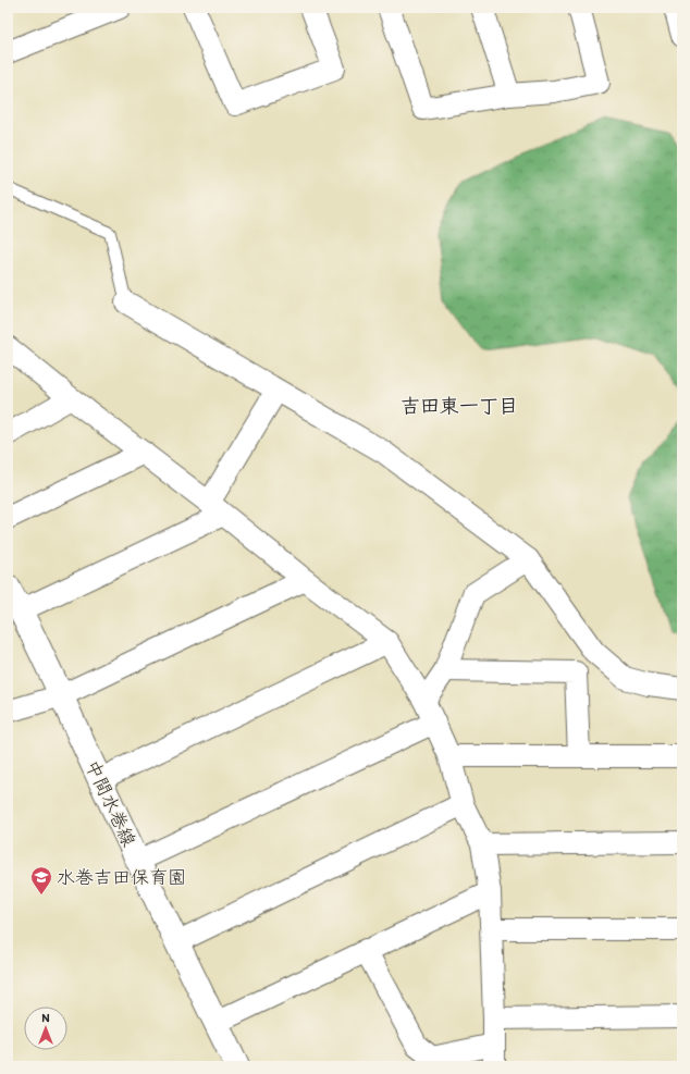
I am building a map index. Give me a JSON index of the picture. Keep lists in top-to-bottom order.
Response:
{
  "streets": {
    "main road": ["中間水巻線"]
  },
  "districts": ["吉田東一丁目"],
  "places": {
    "school or university": ["水巻吉田保育園"]
  },
  "north": "top"
}
